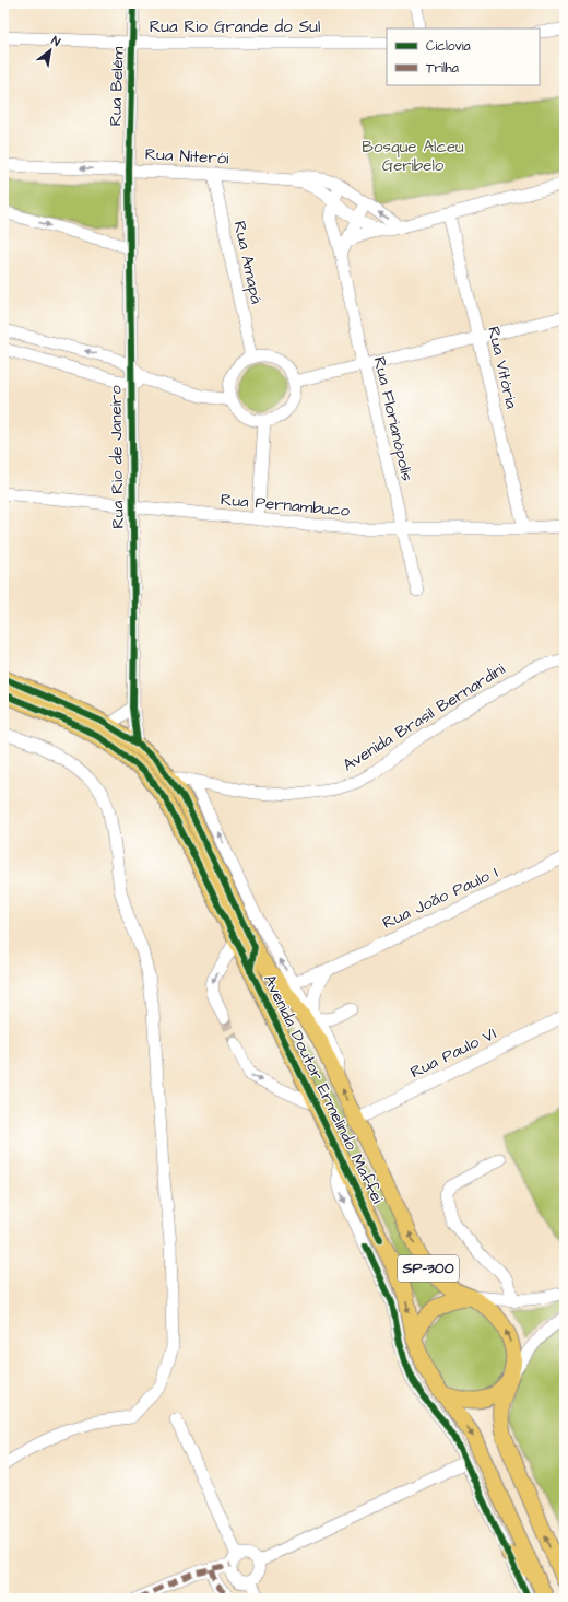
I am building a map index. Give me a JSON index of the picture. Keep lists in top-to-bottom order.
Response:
{
  "streets": {
    "main road": ["Avenida Doutor Ermelindo Maffei", "SP-300"],
    "street": [
      "Rua Rio Grande do Sul",
      "Rua Belém",
      "Rua Niterói",
      "Rua Amapá",
      "Rua Vitória",
      "Rua Florianópolis",
      "Rua Rio de Janeiro",
      "Rua Pernambuco",
      "Avenida Brasil Bernardini",
      "Rua João Paulo I",
      "Rua Paulo VI"
    ]
  },
  "crossings": [
    ["Rua Rio Grande do Sul", "Rua Belém"],
    ["Rua Belém", "Rua Niterói"],
    ["Rua Belém", "Rua Rio de Janeiro"],
    ["Rua Niterói", "Rua Amapá"],
    ["Rua Niterói", "Rua Florianópolis"],
    ["Rua Niterói", "Rua Rio de Janeiro"],
    ["Rua Vitória", "Rua Pernambuco"],
    ["Rua Florianópolis", "Rua Pernambuco"],
    ["Rua Rio de Janeiro", "Rua Pernambuco"],
    ["Rua Rio de Janeiro", "Avenida Doutor Ermelindo Maffei"],
    ["Avenida Brasil Bernardini", "Avenida Doutor Ermelindo Maffei"],
    ["Rua João Paulo I", "Avenida Doutor Ermelindo Maffei"],
    ["Rua Paulo VI", "Avenida Doutor Ermelindo Maffei"]
  ],
  "parks": ["Bosque Alceu Geribelo"],
  "legend": ["Ciclovia", "Trilha"],
  "north": "top right"
}
